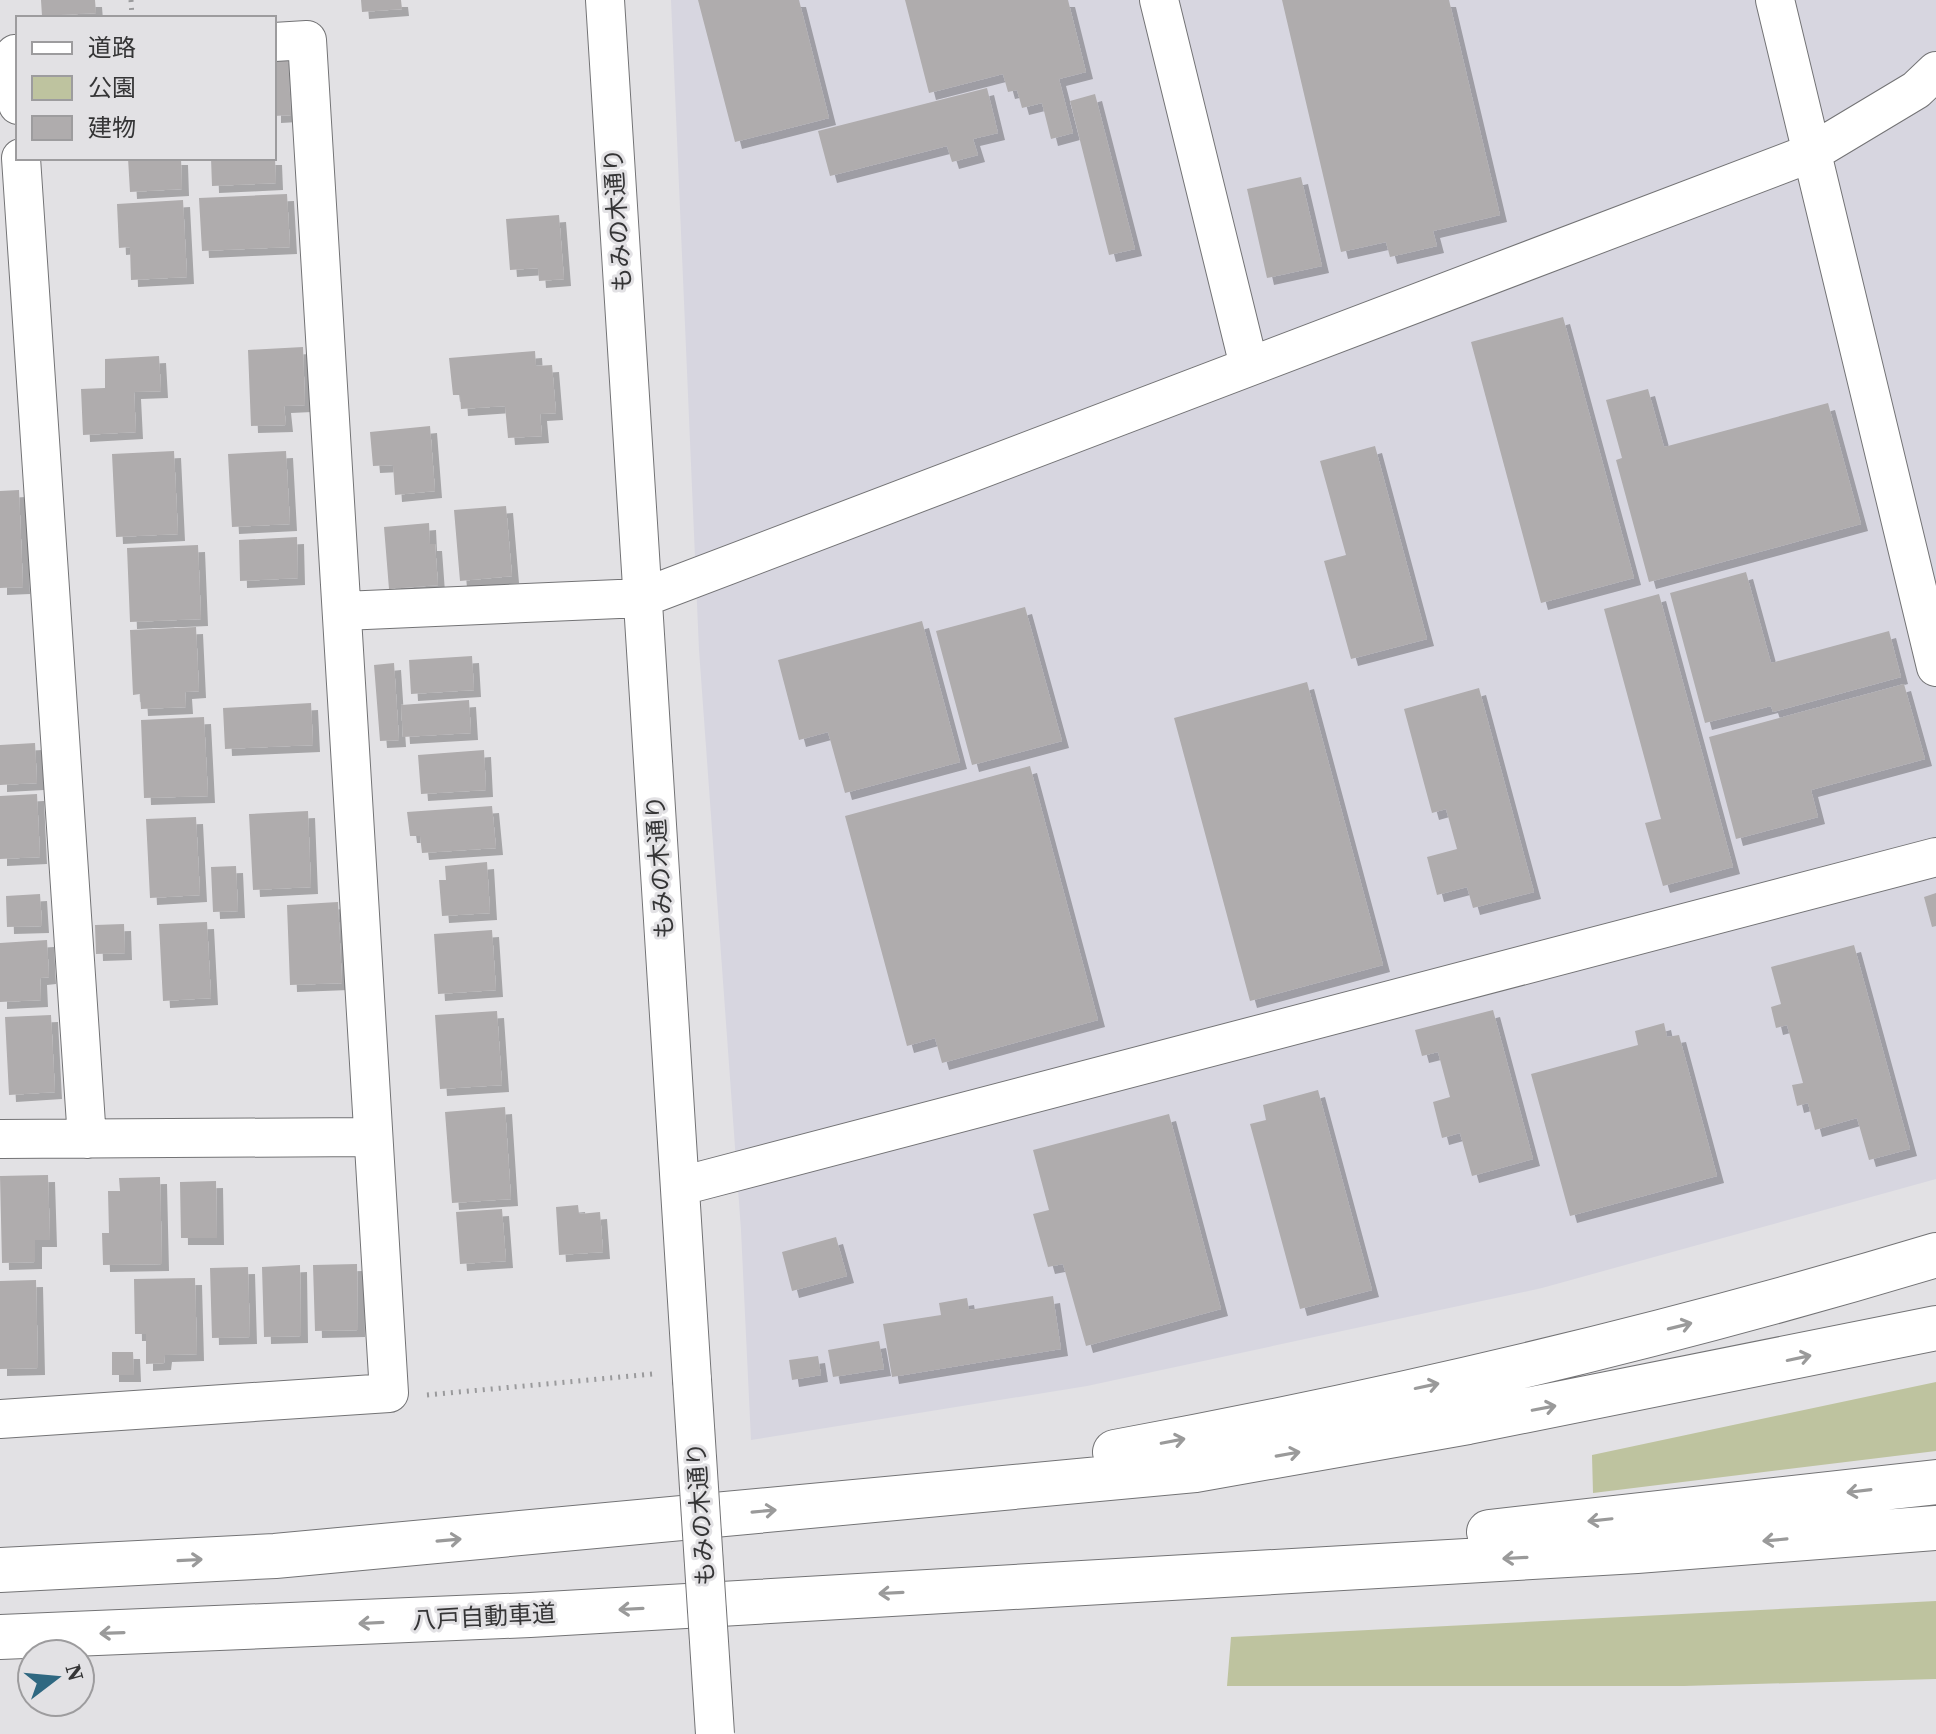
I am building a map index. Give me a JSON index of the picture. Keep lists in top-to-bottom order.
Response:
{
  "streets": {
    "highway": ["八戸自動車道"],
    "street": ["もみの木通り"]
  },
  "legend": ["道路", "公園", "建物"],
  "north": "right"
}
